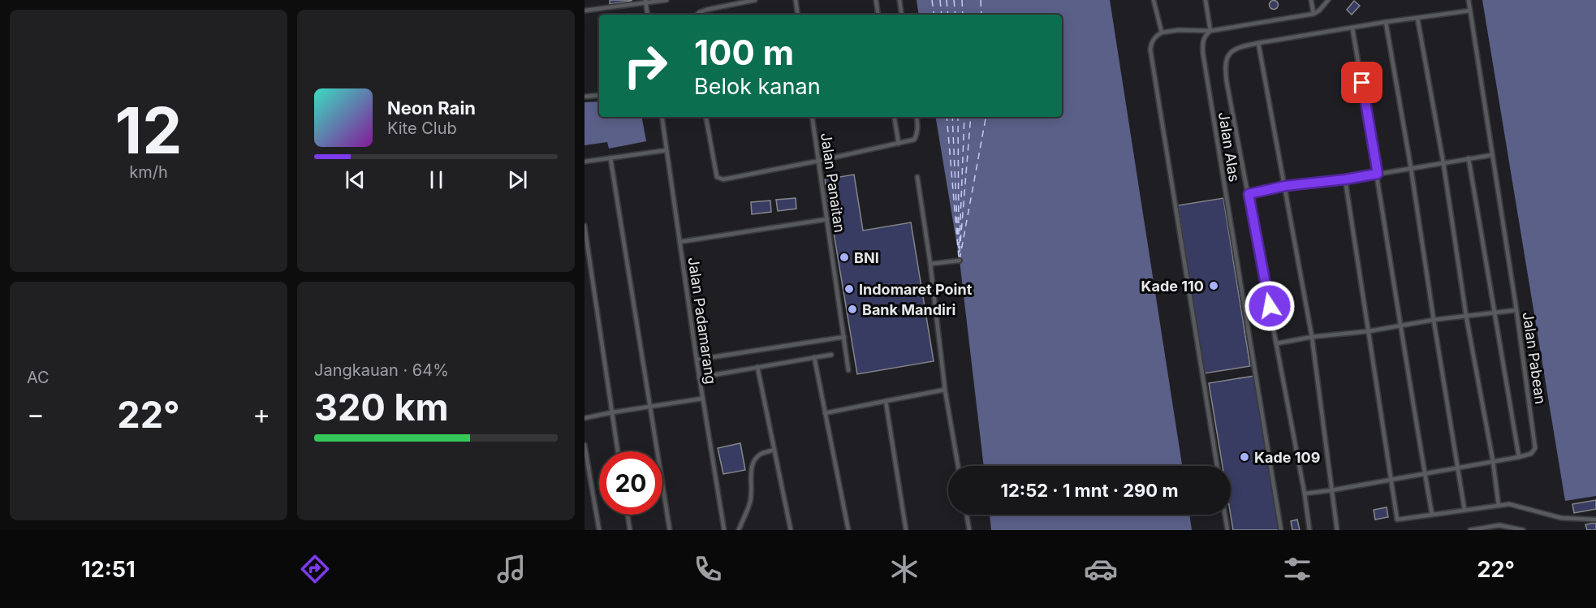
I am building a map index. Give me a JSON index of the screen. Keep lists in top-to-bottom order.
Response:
{
  "streets": {
    "lane": [
      "Jalan Alas",
      "Jalan Panaitan",
      "Jalan Padamarang",
      "Jalan Pabean"
    ]
  },
  "places": [
    "BNI",
    "Kade 110",
    "Indomaret Point",
    "Bank Mandiri",
    "Kade 109"
  ],
  "page": {
    "tile": [
      ["12", "km/h"],
      "AC",
      ["Jangkauan · 64%", "320 km"]
    ],
    "turn": ["100 m", "Belok kanan"],
    "song": ["Neon Rain", "Kite Club"],
    "heat": ["−", "22°", "+"],
    "limit": "20",
    "trip": "12:52 · 1 mnt · 290 m",
    "tabs": ["12:51", "22°"]
  }
}
